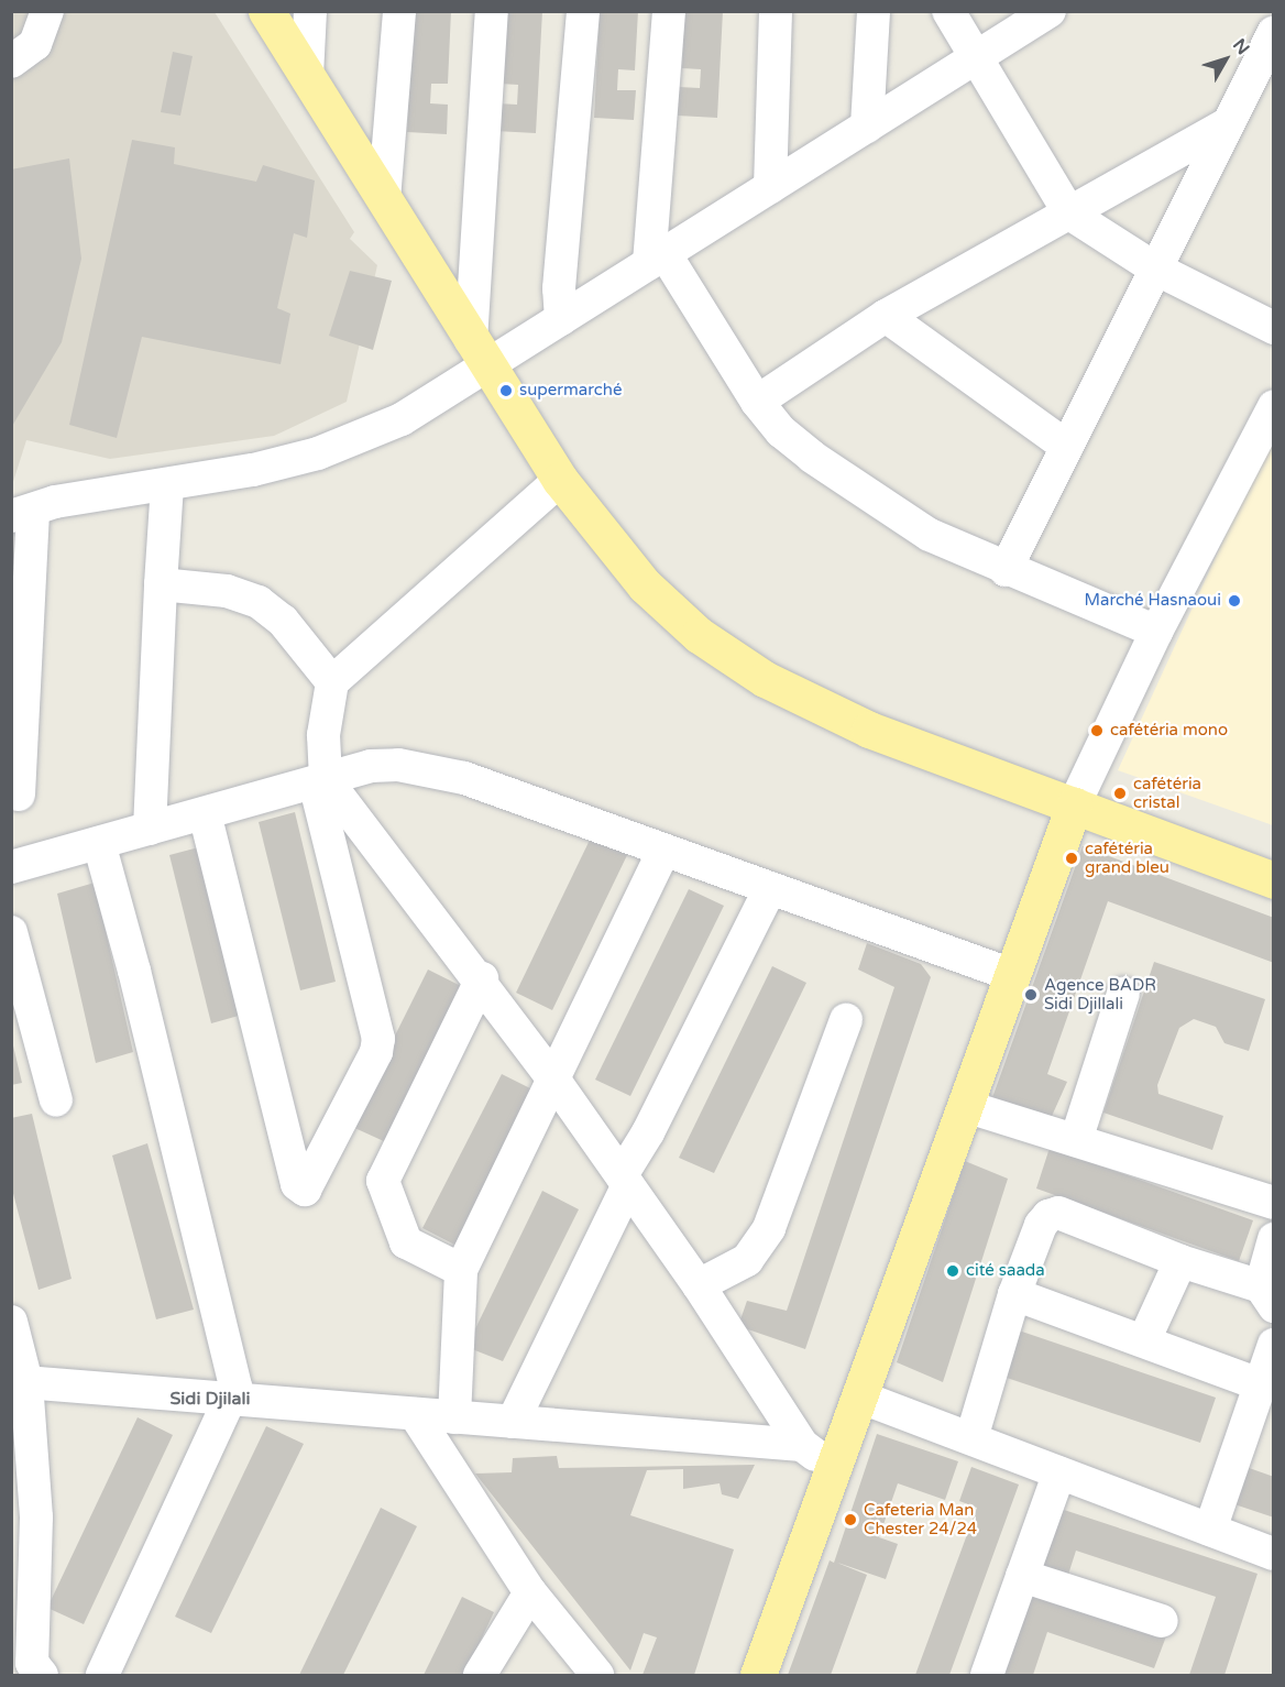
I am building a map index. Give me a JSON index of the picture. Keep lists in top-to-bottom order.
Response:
{
  "districts": ["Sidi Djilali"],
  "places": [
    "supermarché",
    "Marché Hasnaoui",
    "cafétéria mono",
    "cafétéria cristal",
    "cafétéria grand bleu",
    "Agence BADR Sidi Djillali",
    "cité saada",
    "Cafeteria Man Chester 24/24"
  ],
  "north": "top right"
}
